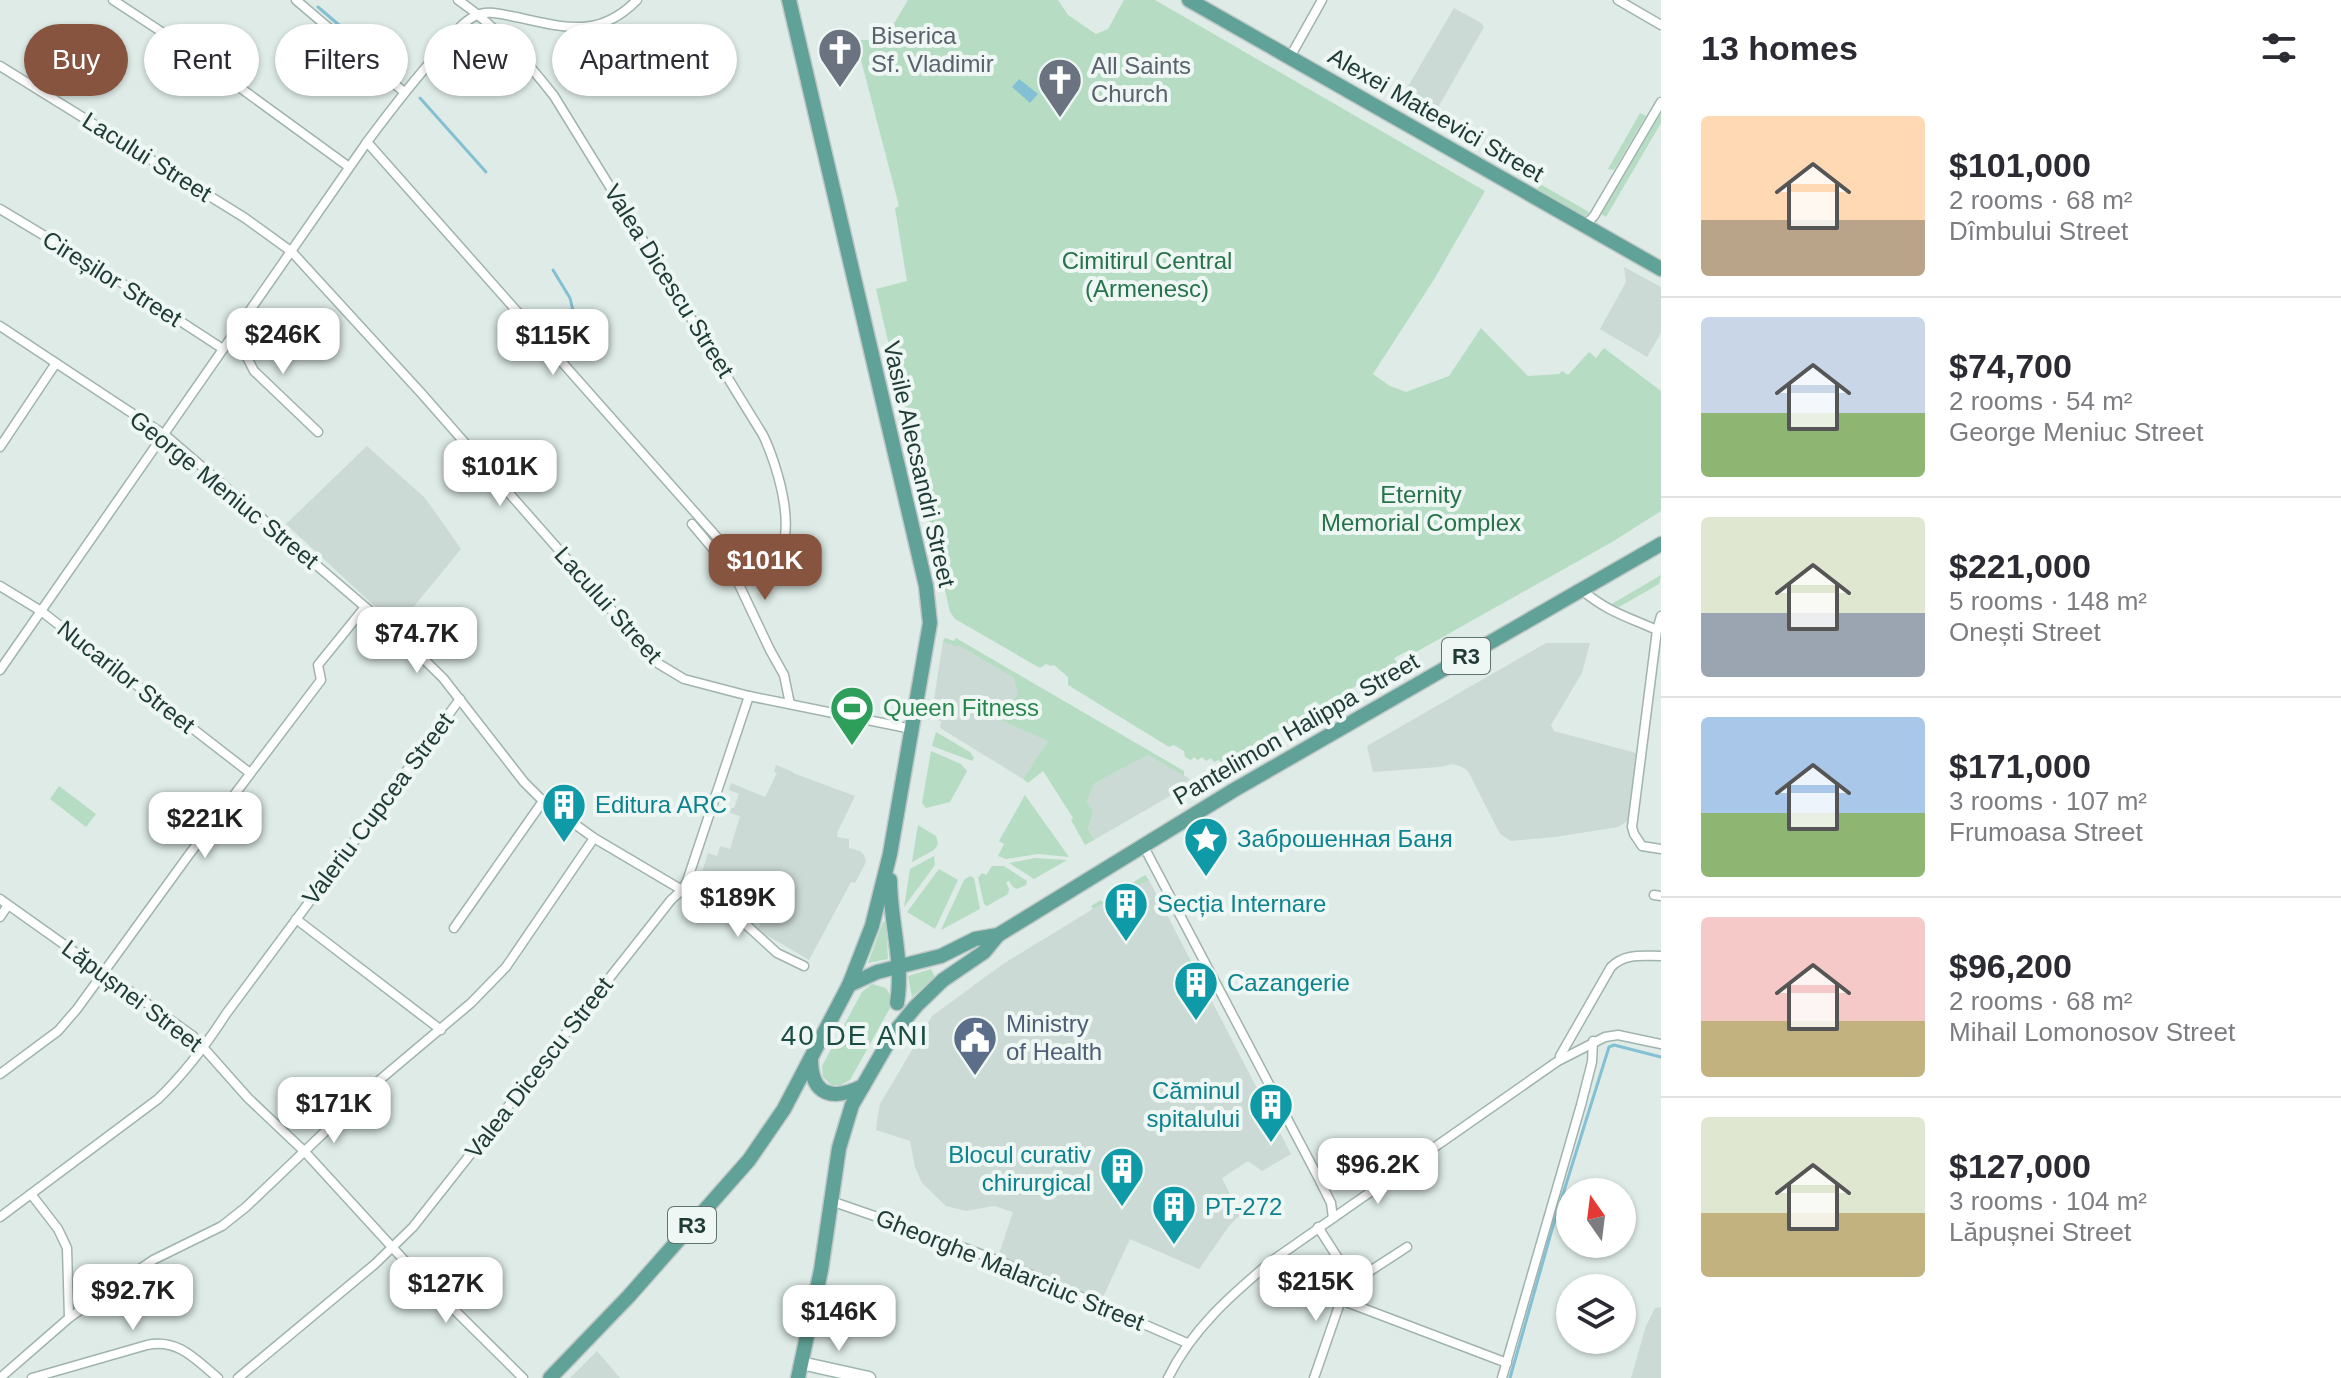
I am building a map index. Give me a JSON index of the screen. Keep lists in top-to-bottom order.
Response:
{
  "streets": {
    "main road": [
      "Alexei Mateevici Street",
      "Vasile Alecsandri Street",
      "R3",
      "Pantelimon Halippa Street"
    ],
    "street": [
      "Lacului Street",
      "Cireșilor Street",
      "Valea Dicescu Street",
      "George Meniuc Street",
      "Nucarilor Street",
      "Valeriu Cupcea Street",
      "Lăpușnei Street",
      "Gheorghe Malarciuc Street"
    ]
  },
  "crossings": [
    ["Lacului Street", "Valea Dicescu Street"],
    ["Lacului Street", "Vasile Alecsandri Street"],
    ["Valea Dicescu Street", "George Meniuc Street"],
    ["Valea Dicescu Street", "Lăpușnei Street"],
    ["Vasile Alecsandri Street", "R3"],
    ["George Meniuc Street", "Valeriu Cupcea Street"],
    ["R3", "Pantelimon Halippa Street"],
    ["R3", "Gheorghe Malarciuc Street"],
    ["Valeriu Cupcea Street", "Lăpușnei Street"]
  ],
  "districts": ["40 DE ANI"],
  "parks": ["Cimitirul Central (Armenesc)", "Eternity Memorial Complex"],
  "places": {
    "church": ["Biserica Sf. Vladimir", "All Saints Church"],
    "sports": ["Queen Fitness"],
    "building": [
      "Editura ARC",
      "Secția Internare",
      "Cazangerie",
      "Căminul spitalului",
      "Blocul curativ chirurgical",
      "PT-272"
    ],
    "place": ["Заброшенная Баня"],
    "public building": ["Ministry of Health"]
  },
  "north": "top",
  "page": {
    "heading": "13 homes",
    "chip": [
      "Buy",
      "Rent",
      "Filters",
      "New",
      "Apartment"
    ],
    "list": [
      {
        "name": "$101,000",
        "note": "2 rooms · 68 m² · Dîmbului Street"
      },
      {
        "name": "$74,700",
        "note": "2 rooms · 54 m² · George Meniuc Street"
      },
      {
        "name": "$221,000",
        "note": "5 rooms · 148 m² · Onești Street"
      },
      {
        "name": "$171,000",
        "note": "3 rooms · 107 m² · Frumoasa Street"
      },
      {
        "name": "$96,200",
        "note": "2 rooms · 68 m² · Mihail Lomonosov Street"
      },
      {
        "name": "$127,000",
        "note": "3 rooms · 104 m² · Lăpușnei Street"
      }
    ],
    "price": [
      "$246K",
      "$115K",
      "$101K",
      "$101K",
      "$74.7K",
      "$221K",
      "$189K",
      "$171K",
      "$96.2K",
      "$215K",
      "$127K",
      "$92.7K",
      "$146K"
    ]
  }
}
